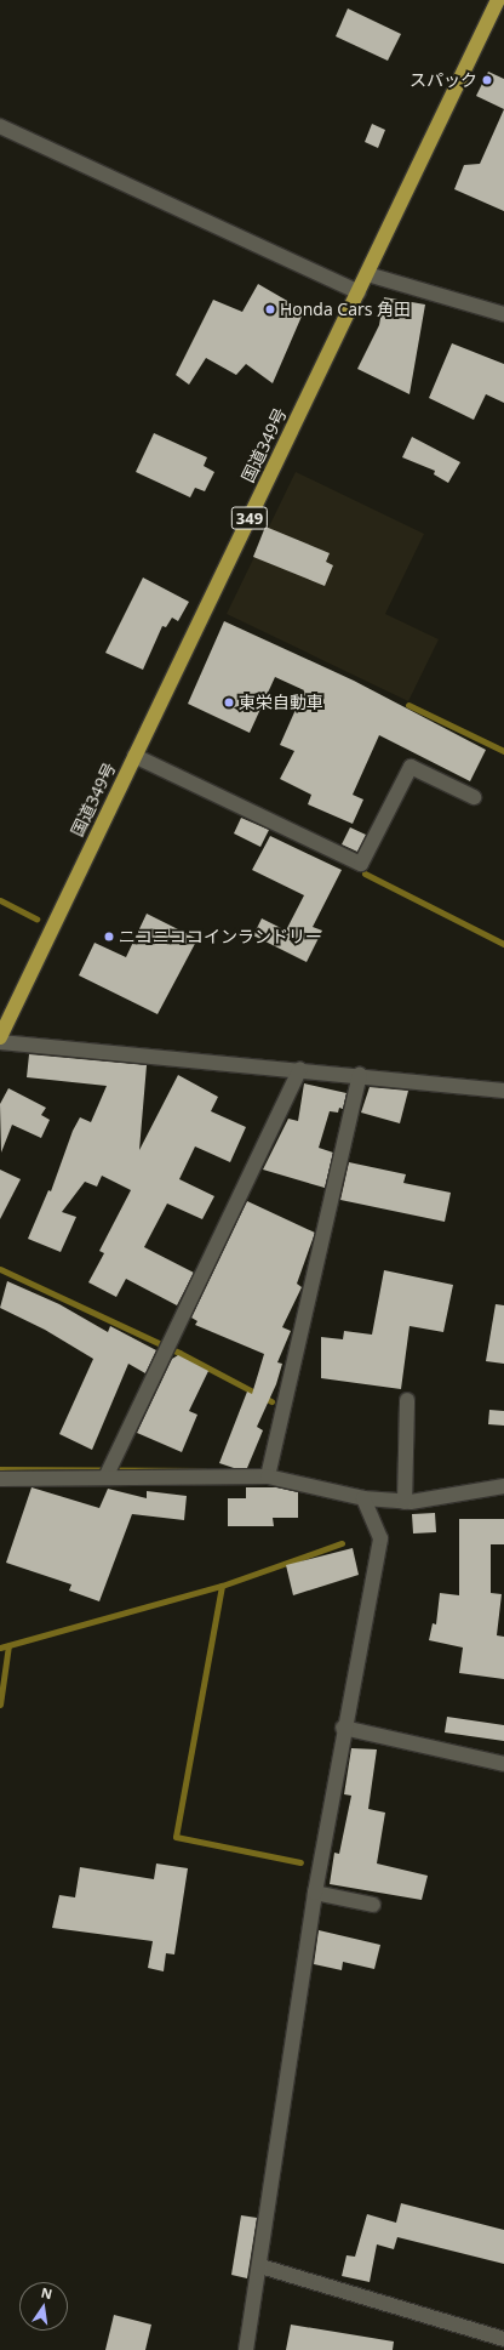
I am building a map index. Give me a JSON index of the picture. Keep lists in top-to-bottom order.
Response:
{
  "streets": {
    "highway": ["国道349号", "349"]
  },
  "places": [
    "スパック",
    "Honda Cars 角田",
    "東栄自動車",
    "ニコニココインランドリー"
  ],
  "north": "top"
}
